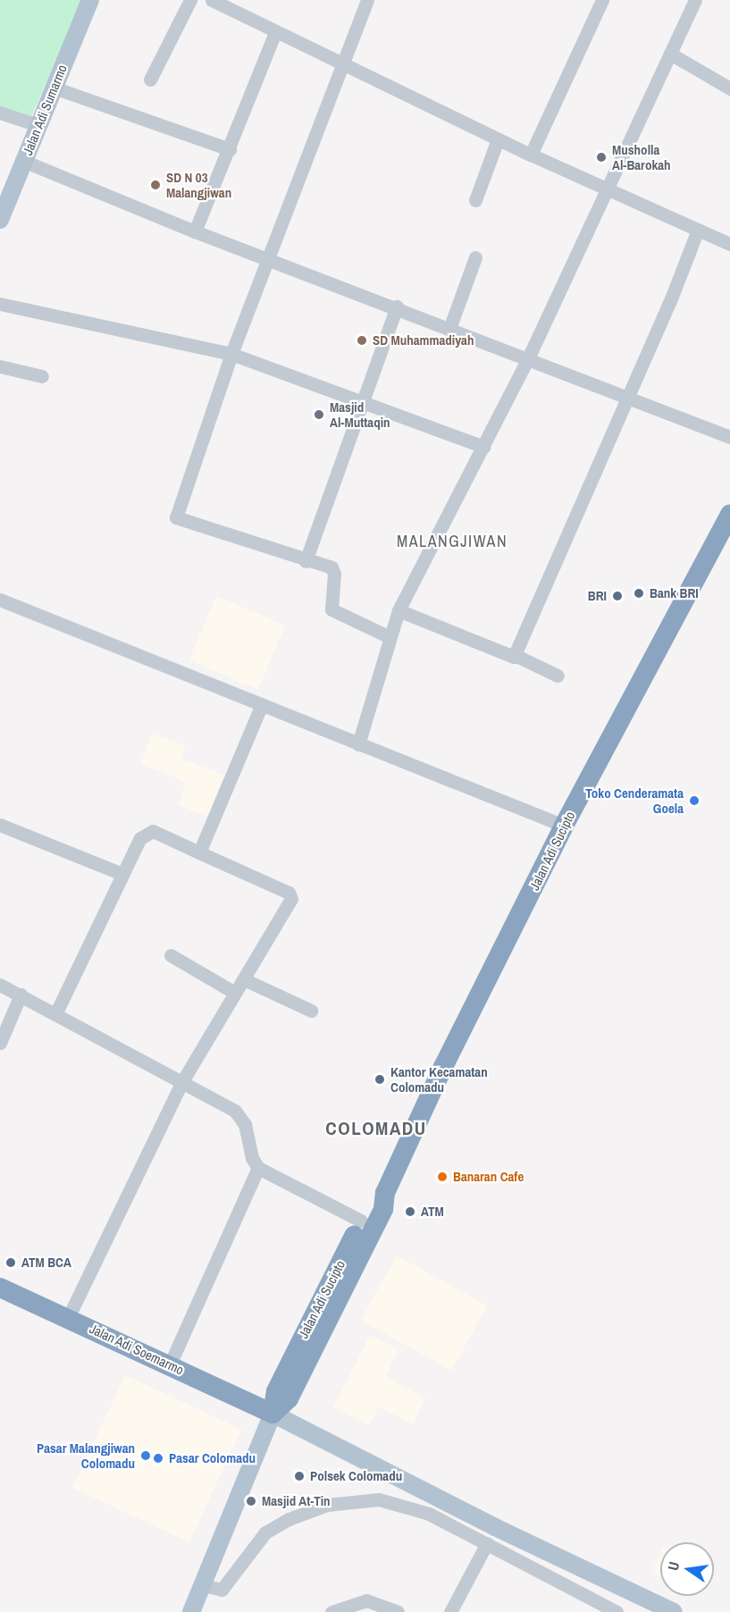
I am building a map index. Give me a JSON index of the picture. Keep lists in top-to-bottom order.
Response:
{
  "streets": {
    "highway": ["Jalan Adi Sucipto", "Jalan Adi Soemarmo"],
    "main road": ["Jalan Adi Sumarmo"]
  },
  "crossings": [
    ["Jalan Adi Sucipto", "Jalan Adi Soemarmo"]
  ],
  "districts": ["MALANGJIWAN", "COLOMADU"],
  "places": [
    "Musholla Al-Barokah",
    "SD N 03 Malangjiwan",
    "SD Muhammadiyah",
    "Masjid Al-Muttaqin",
    "Bank BRI",
    "BRI",
    "Toko Cenderamata Goela",
    "Kantor Kecamatan Colomadu",
    "Banaran Cafe",
    "ATM",
    "ATM BCA",
    "Pasar Malangjiwan Colomadu",
    "Pasar Colomadu",
    "Polsek Colomadu",
    "Masjid At-Tin"
  ],
  "north": "left"
}
